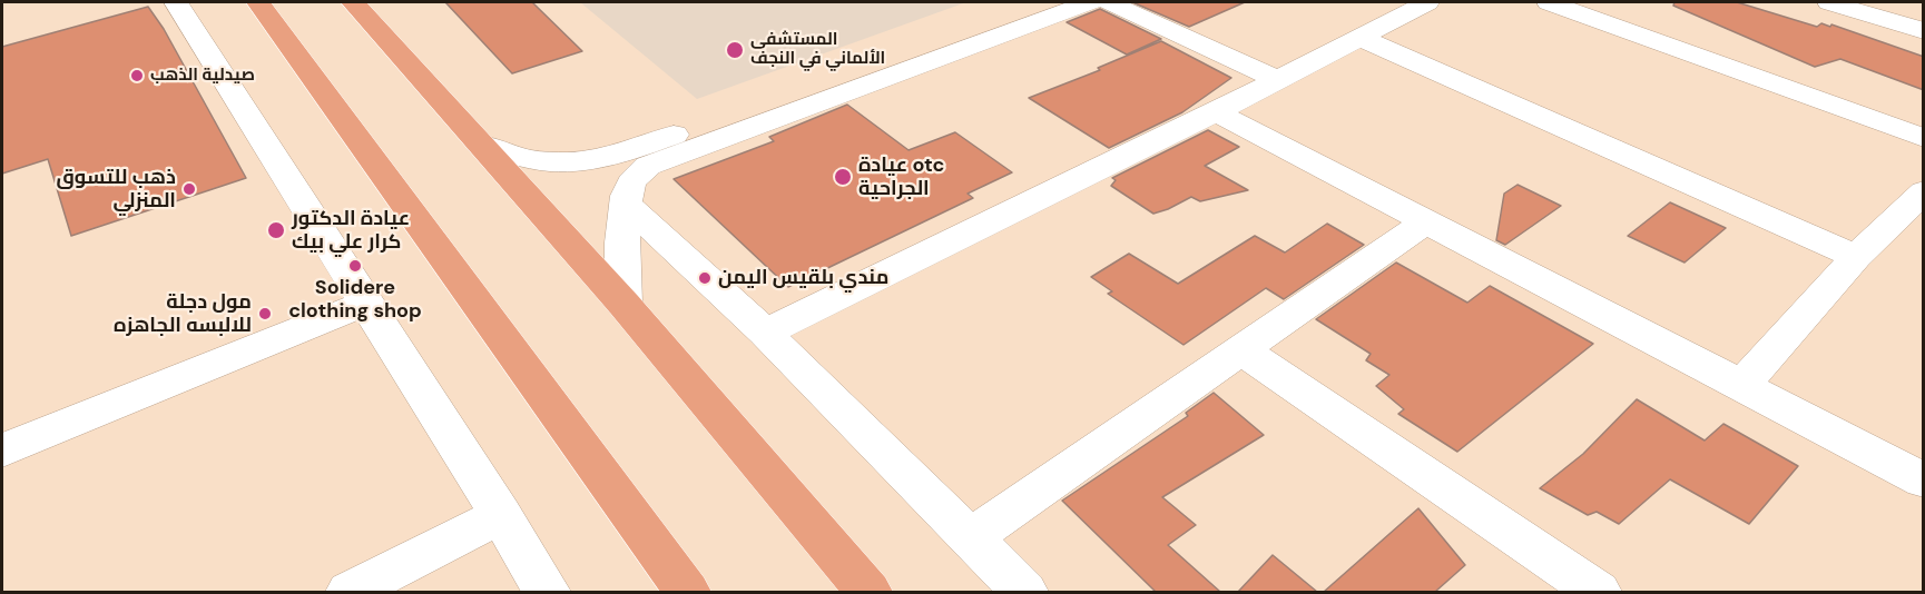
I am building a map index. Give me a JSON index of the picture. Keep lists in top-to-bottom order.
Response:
{
  "places": [
    "المستشفى الألماني في النجف",
    "صيدلية الذهب",
    "عيادة otc الجراحية",
    "ذهب للتسوق المنزلي",
    "عيادة الدكتور كرار علي بيك",
    "Solidere clothing shop",
    "مندي بلقيس اليمن",
    "مول دجلة للالبسه الجاهزه"
  ]
}
